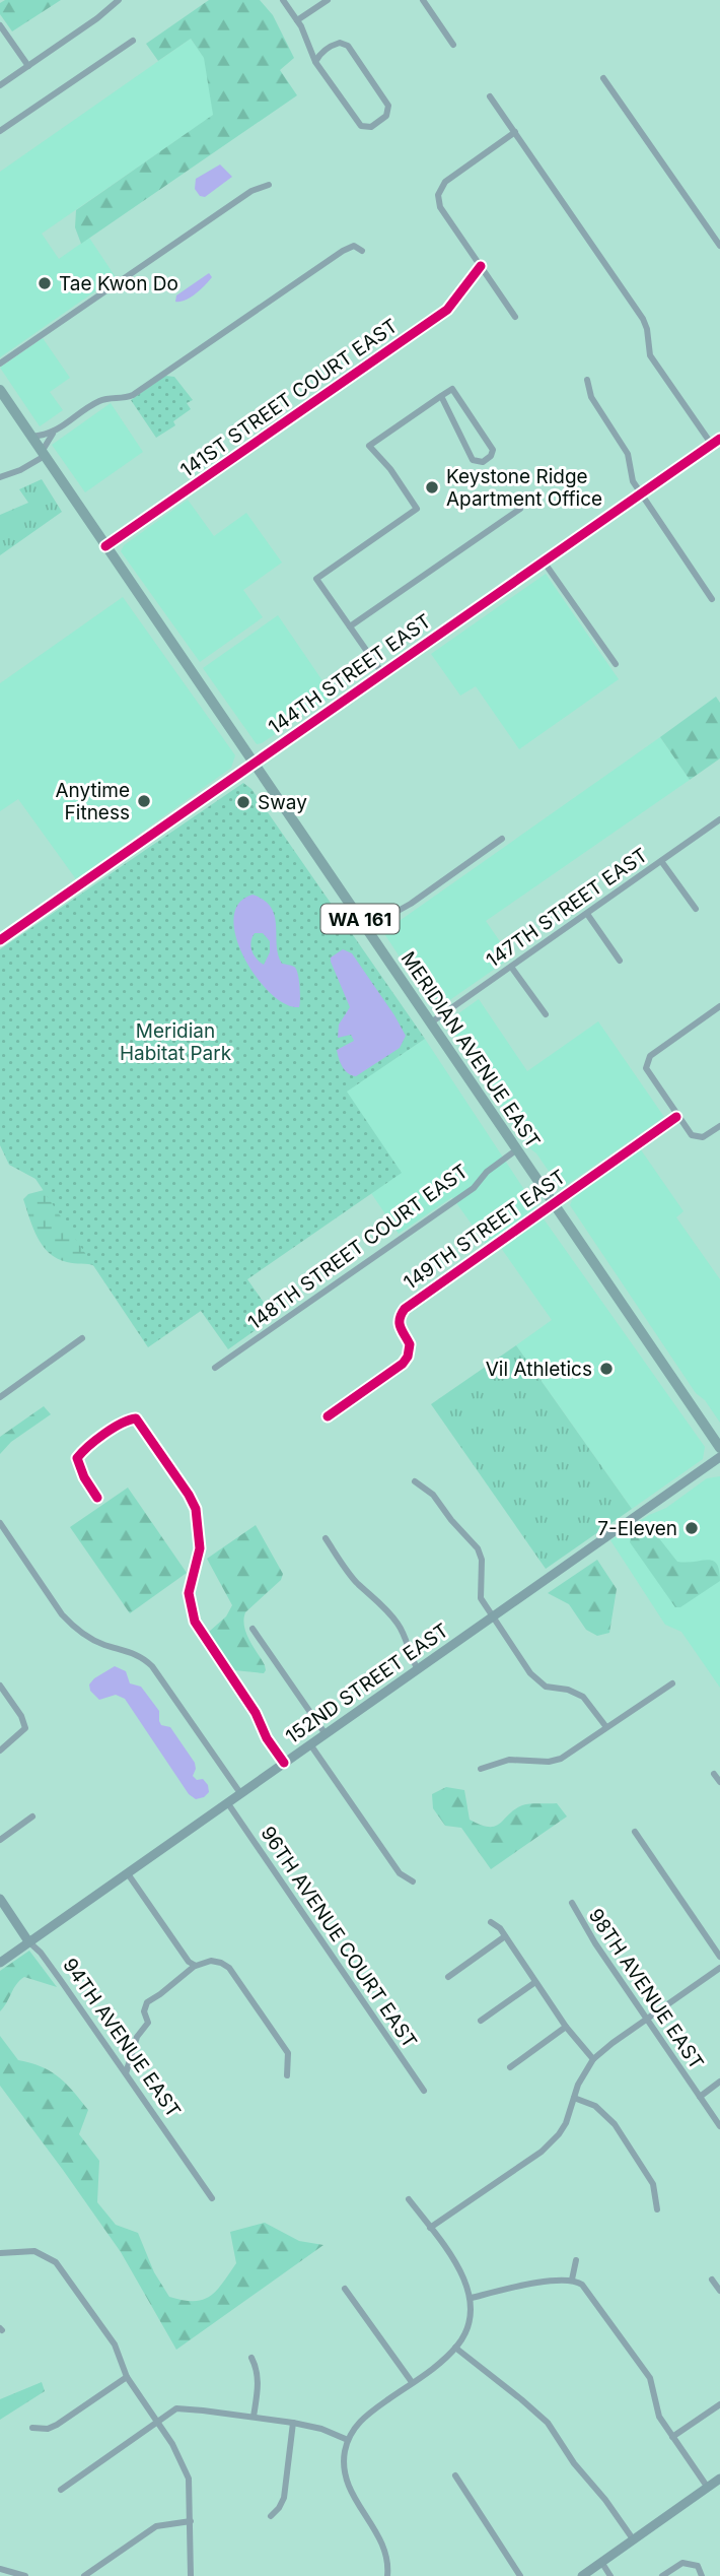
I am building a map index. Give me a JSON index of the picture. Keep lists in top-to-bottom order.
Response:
{
  "streets": {
    "main road": [
      "144TH STREET EAST",
      "WA 161",
      "MERIDIAN AVENUE EAST",
      "152ND STREET EAST",
      "94TH AVENUE EAST"
    ],
    "street": [
      "141ST STREET COURT EAST",
      "147TH STREET EAST",
      "149TH STREET EAST",
      "148TH STREET COURT EAST",
      "96TH AVENUE COURT EAST",
      "98TH AVENUE EAST"
    ]
  },
  "crossings": [
    ["141ST STREET COURT EAST", "MERIDIAN AVENUE EAST"],
    ["144TH STREET EAST", "MERIDIAN AVENUE EAST"],
    ["147TH STREET EAST", "MERIDIAN AVENUE EAST"],
    ["MERIDIAN AVENUE EAST", "149TH STREET EAST"],
    ["MERIDIAN AVENUE EAST", "148TH STREET COURT EAST"],
    ["152ND STREET EAST", "96TH AVENUE COURT EAST"],
    ["152ND STREET EAST", "94TH AVENUE EAST"]
  ],
  "parks": ["Meridian Habitat Park"],
  "places": [
    "Tae Kwon Do",
    "Keystone Ridge Apartment Office",
    "Anytime Fitness",
    "Sway",
    "Vil Athletics",
    "7-Eleven"
  ]
}
